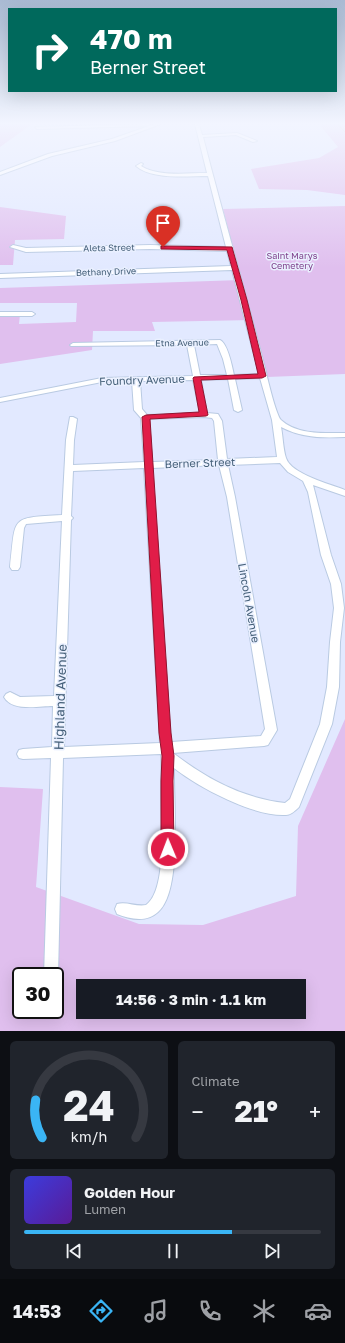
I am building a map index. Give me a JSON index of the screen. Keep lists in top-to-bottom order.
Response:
{
  "streets": {
    "street": [
      "Aleta Street",
      "Bethany Drive",
      "Etna Avenue",
      "Foundry Avenue",
      "Berner Street",
      "Lincoln Avenue",
      "Highland Avenue"
    ]
  },
  "crossings": [
    ["Etna Avenue", "Foundry Avenue"],
    ["Berner Street", "Lincoln Avenue"],
    ["Berner Street", "Highland Avenue"]
  ],
  "parks": ["Saint Marys Cemetery"],
  "page": {
    "turn": ["470 m", "Berner Street"],
    "limit": "30",
    "trip": "14:56 · 3 min · 1.1 km",
    "tile": "Climate",
    "heat": ["−", "21°", "+"],
    "song": ["Golden Hour", "Lumen"],
    "tabs": "14:53",
    "gauge": ["24", "km/h"]
  }
}
